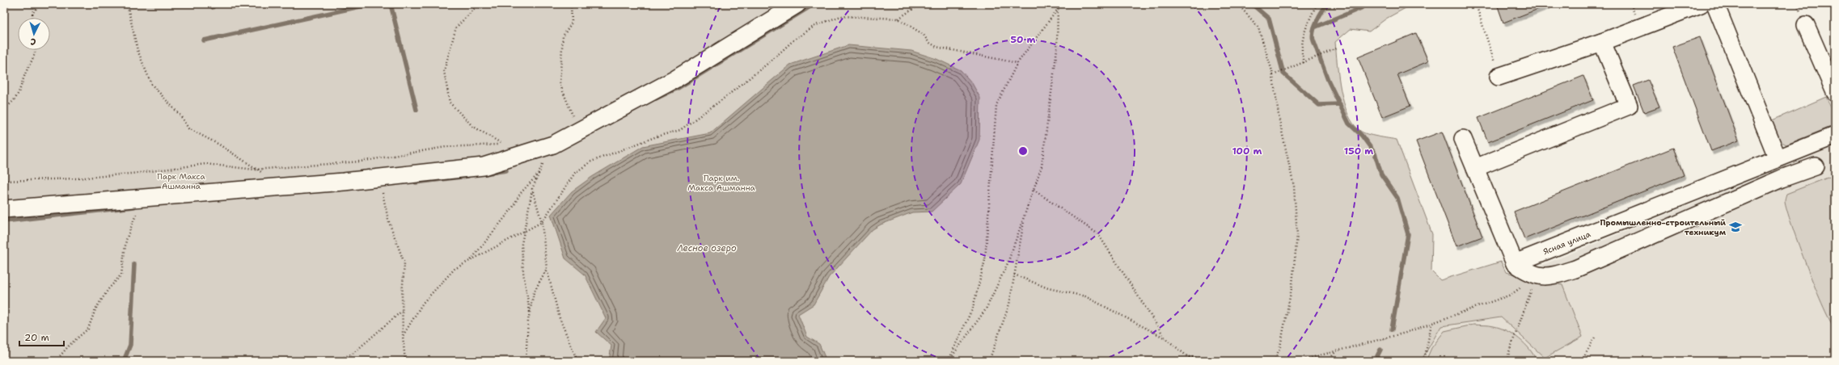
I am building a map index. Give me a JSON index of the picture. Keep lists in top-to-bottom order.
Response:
{
  "streets": {
    "street": ["Ясная улица"]
  },
  "water": ["Лесное озеро"],
  "parks": ["Парк Макса Ашманна", "Парк им. Макса Ашманна"],
  "places": {
    "school or university": ["Промышленно-строительный техникум"]
  },
  "scale_bar": "20 m",
  "north": "bottom",
  "rings": ["50 m", "100 m", "150 m"]
}
